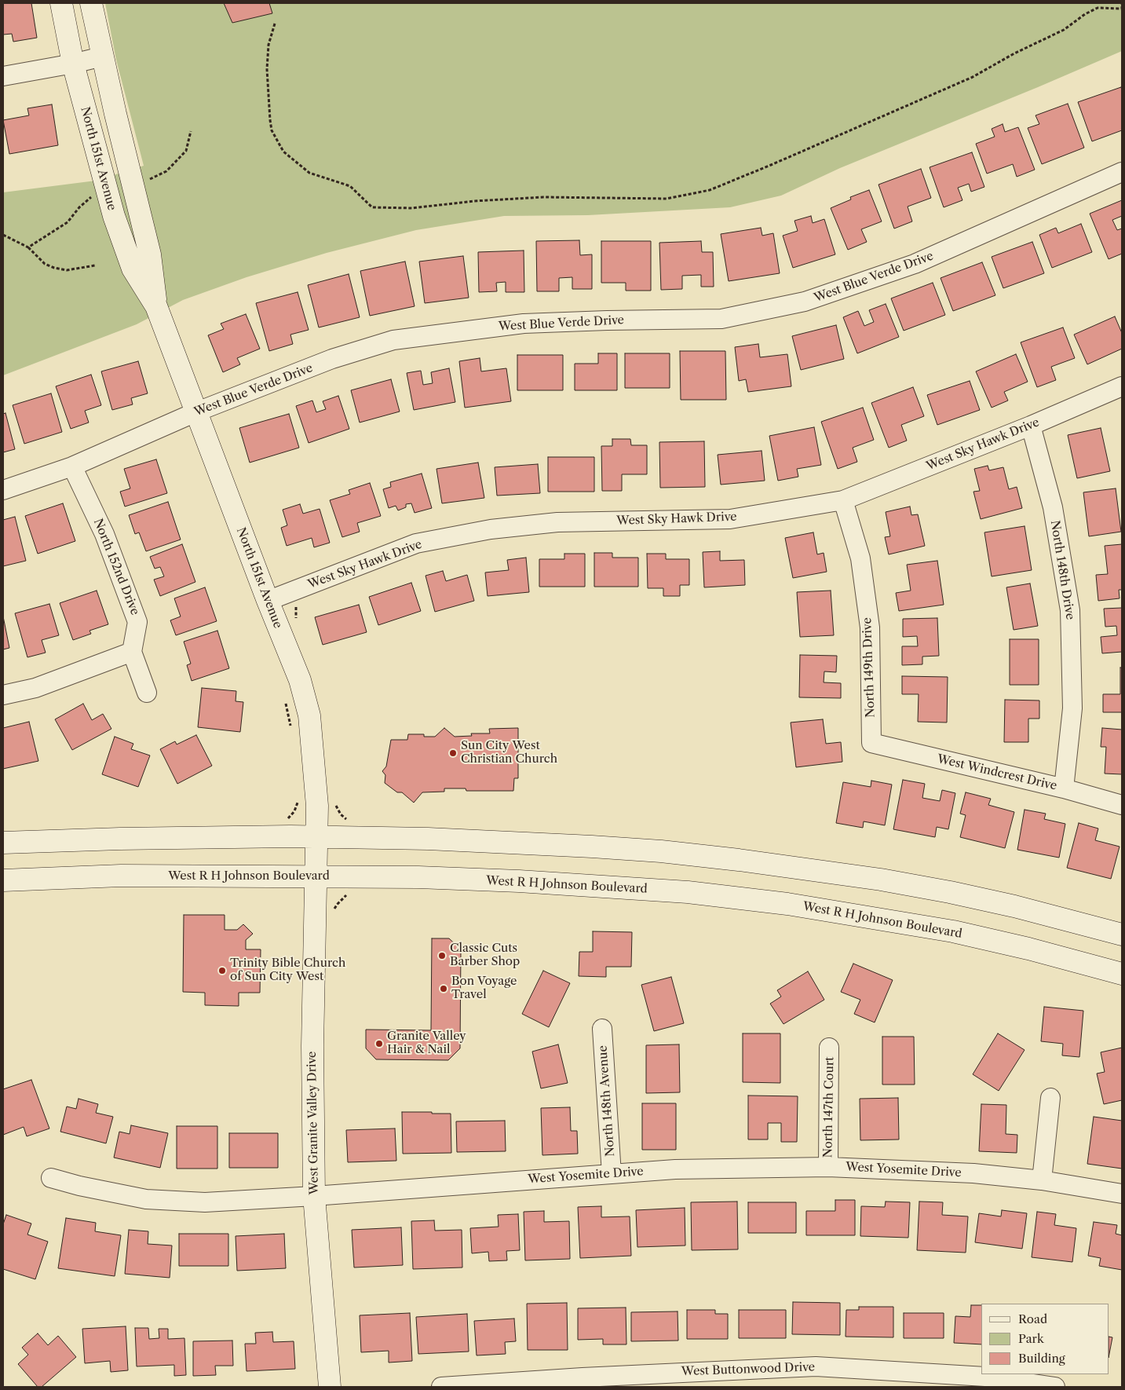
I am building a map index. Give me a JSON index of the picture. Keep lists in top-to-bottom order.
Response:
{
  "streets": {
    "main road": ["North 151st Avenue", "West R H Johnson Boulevard", "West Granite Valley Drive"],
    "street": [
      "West Blue Verde Drive",
      "West Sky Hawk Drive",
      "North 152nd Drive",
      "North 148th Drive",
      "North 149th Drive",
      "West Windcrest Drive",
      "North 148th Avenue",
      "North 147th Court",
      "West Yosemite Drive",
      "West Buttonwood Drive"
    ]
  },
  "crossings": [
    ["North 151st Avenue", "West Blue Verde Drive"],
    ["North 151st Avenue", "West Sky Hawk Drive"],
    ["North 151st Avenue", "West R H Johnson Boulevard"],
    ["North 151st Avenue", "West Granite Valley Drive"],
    ["West Blue Verde Drive", "North 152nd Drive"],
    ["West Sky Hawk Drive", "North 148th Drive"],
    ["West Sky Hawk Drive", "North 149th Drive"],
    ["North 148th Drive", "West Windcrest Drive"],
    ["North 149th Drive", "West Windcrest Drive"],
    ["West R H Johnson Boulevard", "West Granite Valley Drive"],
    ["North 148th Avenue", "West Yosemite Drive"],
    ["North 147th Court", "West Yosemite Drive"],
    ["West Granite Valley Drive", "West Yosemite Drive"]
  ],
  "places": [
    "Sun City West Christian Church",
    "Classic Cuts Barber Shop",
    "Trinity Bible Church of Sun City West",
    "Bon Voyage Travel",
    "Granite Valley Hair & Nail"
  ],
  "legend": ["Road", "Park", "Building"]
}
